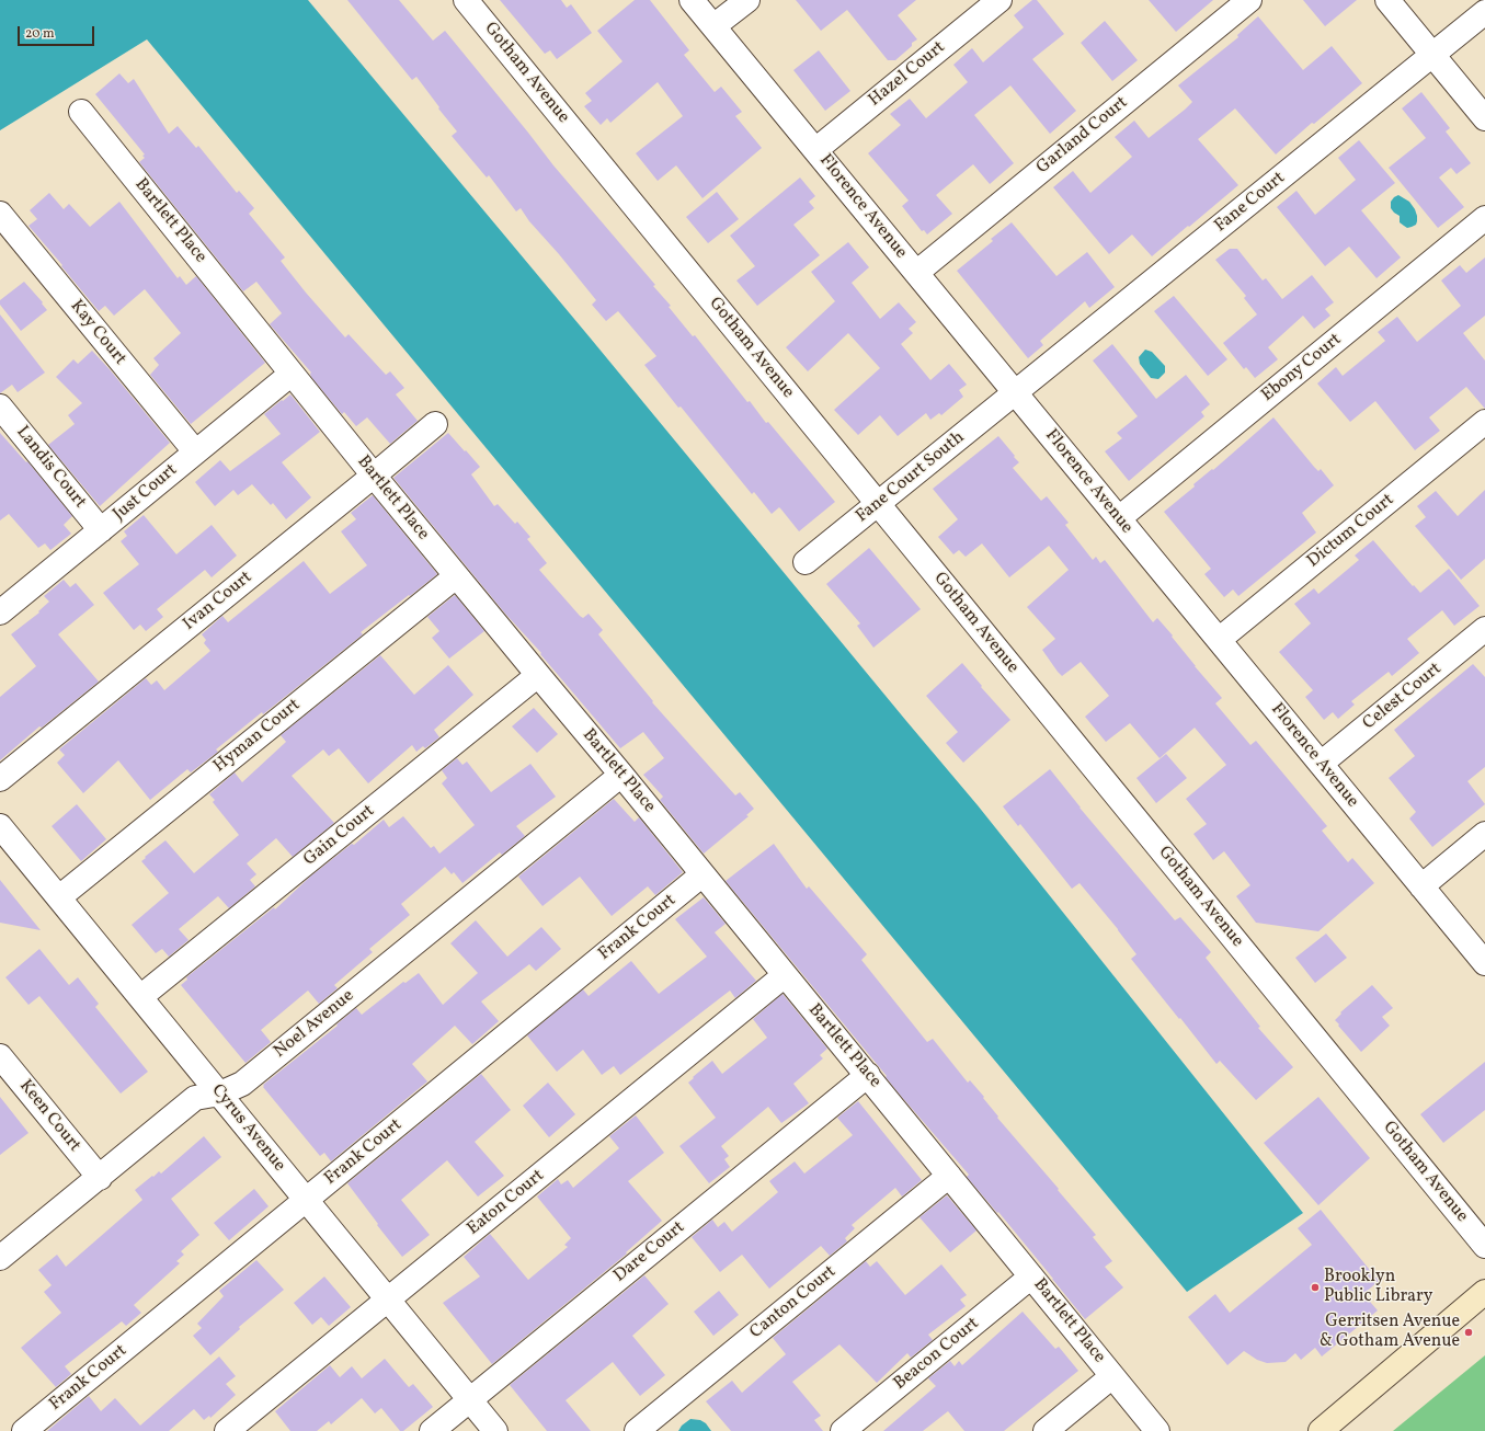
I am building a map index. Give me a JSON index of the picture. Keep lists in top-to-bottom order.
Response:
{
  "streets": {
    "street": [
      "Gotham Avenue",
      "Hazel Court",
      "Garland Court",
      "Fane Court",
      "Florence Avenue",
      "Bartlett Place",
      "Kay Court",
      "Ebony Court",
      "Landis Court",
      "Fane Court South",
      "Just Court",
      "Dictum Court",
      "Ivan Court",
      "Celest Court",
      "Hyman Court",
      "Gain Court",
      "Frank Court",
      "Noel Avenue",
      "Keen Court",
      "Cyrus Avenue",
      "Eaton Court",
      "Dare Court",
      "Canton Court",
      "Beacon Court"
    ]
  },
  "crossings": [
    ["Gotham Avenue", "Fane Court South"],
    ["Hazel Court", "Florence Avenue"],
    ["Garland Court", "Florence Avenue"],
    ["Fane Court", "Florence Avenue"],
    ["Fane Court", "Fane Court South"],
    ["Florence Avenue", "Ebony Court"],
    ["Florence Avenue", "Fane Court South"],
    ["Florence Avenue", "Dictum Court"],
    ["Florence Avenue", "Celest Court"],
    ["Bartlett Place", "Just Court"],
    ["Bartlett Place", "Ivan Court"],
    ["Bartlett Place", "Hyman Court"],
    ["Bartlett Place", "Gain Court"],
    ["Bartlett Place", "Frank Court"],
    ["Bartlett Place", "Noel Avenue"],
    ["Bartlett Place", "Eaton Court"],
    ["Bartlett Place", "Dare Court"],
    ["Bartlett Place", "Canton Court"],
    ["Bartlett Place", "Beacon Court"],
    ["Kay Court", "Just Court"],
    ["Landis Court", "Just Court"],
    ["Hyman Court", "Cyrus Avenue"],
    ["Gain Court", "Cyrus Avenue"],
    ["Frank Court", "Cyrus Avenue"],
    ["Noel Avenue", "Keen Court"],
    ["Noel Avenue", "Cyrus Avenue"],
    ["Cyrus Avenue", "Eaton Court"],
    ["Cyrus Avenue", "Dare Court"]
  ],
  "places": ["Brooklyn Public Library", "Gerritsen Avenue & Gotham Avenue"],
  "scale_bar": "20 m"
}
